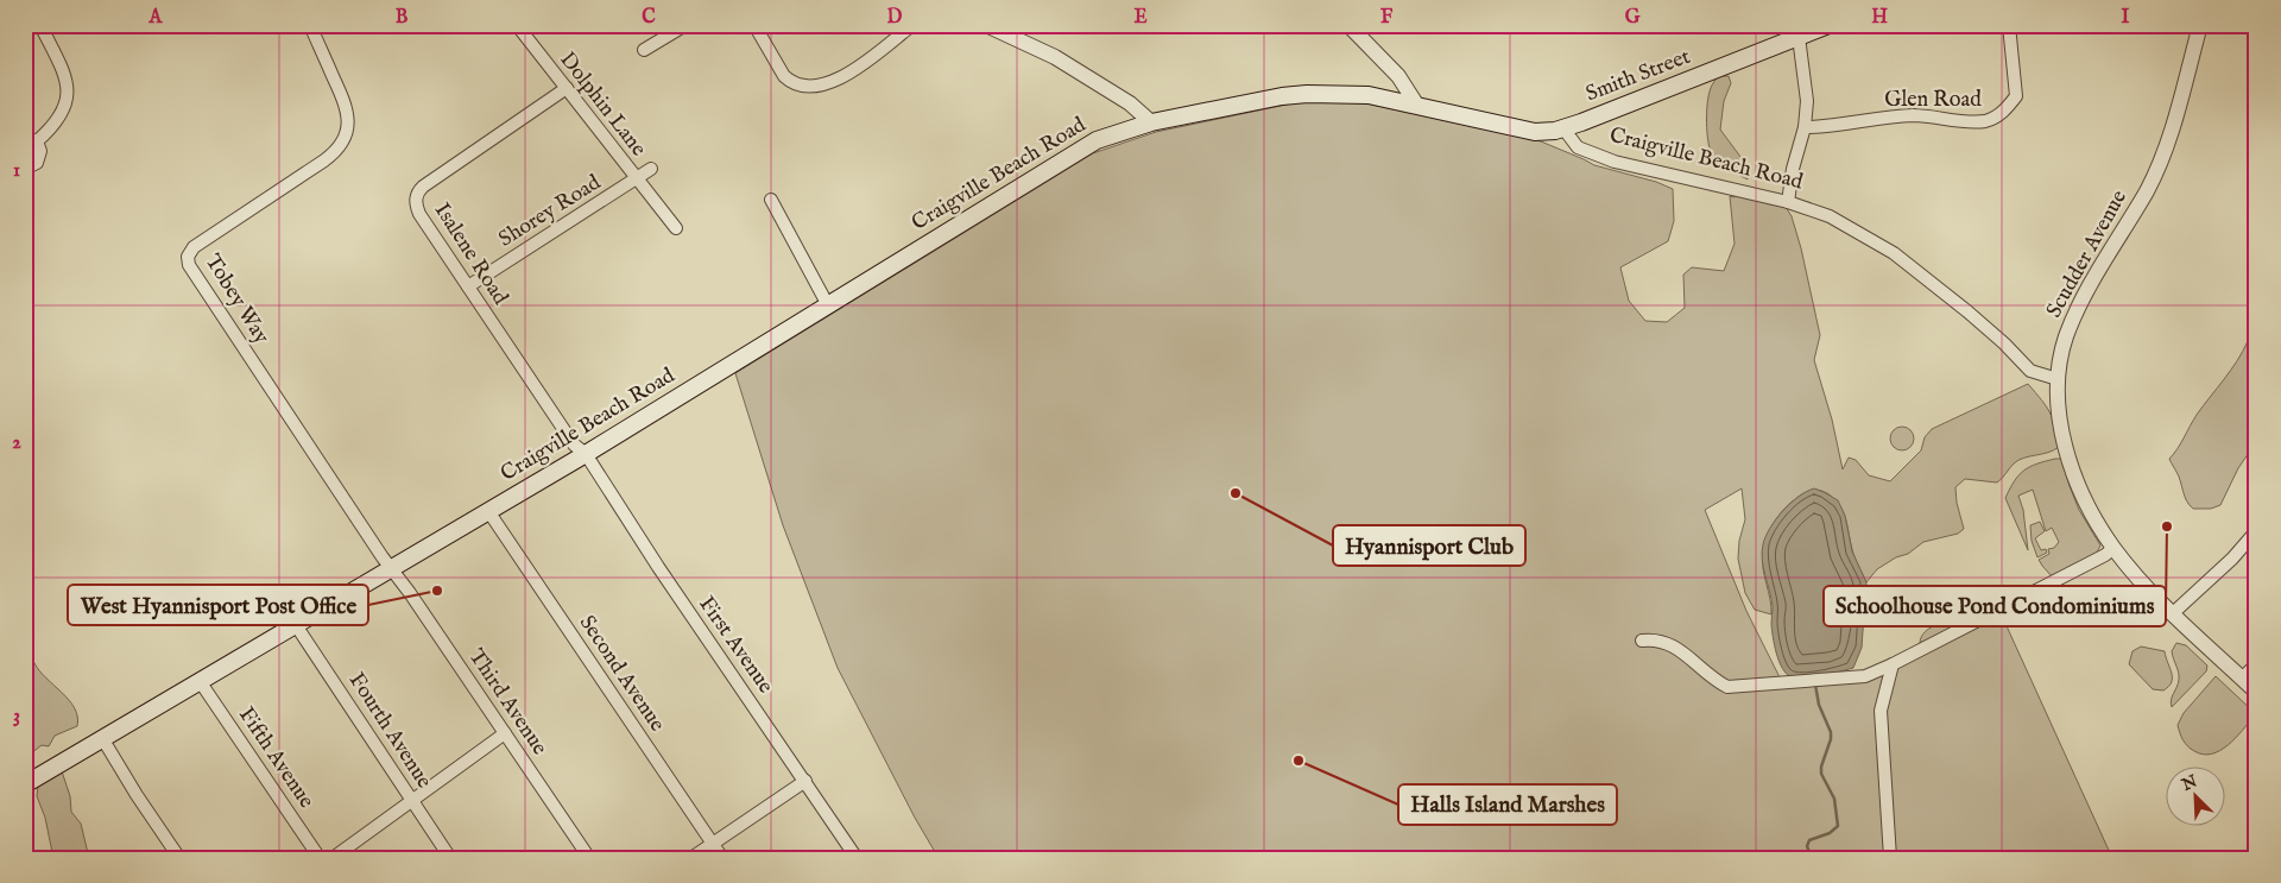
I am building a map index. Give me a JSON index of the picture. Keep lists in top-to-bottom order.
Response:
{
  "streets": {
    "main road": ["Smith Street", "Craigville Beach Road"],
    "street": [
      "Glen Road",
      "Dolphin Lane",
      "Shorey Road",
      "Isalene Road",
      "Scudder Avenue",
      "Tobey Way",
      "First Avenue",
      "Second Avenue",
      "Third Avenue",
      "Fourth Avenue",
      "Fifth Avenue"
    ]
  },
  "crossings": [
    ["Smith Street", "Craigville Beach Road"],
    ["Dolphin Lane", "Shorey Road"],
    ["Dolphin Lane", "Isalene Road"],
    ["Craigville Beach Road", "Isalene Road"],
    ["Craigville Beach Road", "Scudder Avenue"],
    ["Craigville Beach Road", "Tobey Way"],
    ["Craigville Beach Road", "First Avenue"],
    ["Craigville Beach Road", "Second Avenue"],
    ["Craigville Beach Road", "Third Avenue"],
    ["Craigville Beach Road", "Fourth Avenue"],
    ["Craigville Beach Road", "Fifth Avenue"],
    ["Shorey Road", "Isalene Road"],
    ["Isalene Road", "First Avenue"],
    ["Tobey Way", "Third Avenue"]
  ],
  "places": [
    "Hyannisport Club",
    "Schoolhouse Pond Condominiums",
    "West Hyannisport Post Office",
    "Halls Island Marshes"
  ],
  "north": "top left",
  "grid": {
    "columns": [
      "A",
      "B",
      "C",
      "D",
      "E",
      "F",
      "G",
      "H",
      "I"
    ],
    "rows": ["1", "2", "3"]
  }
}
